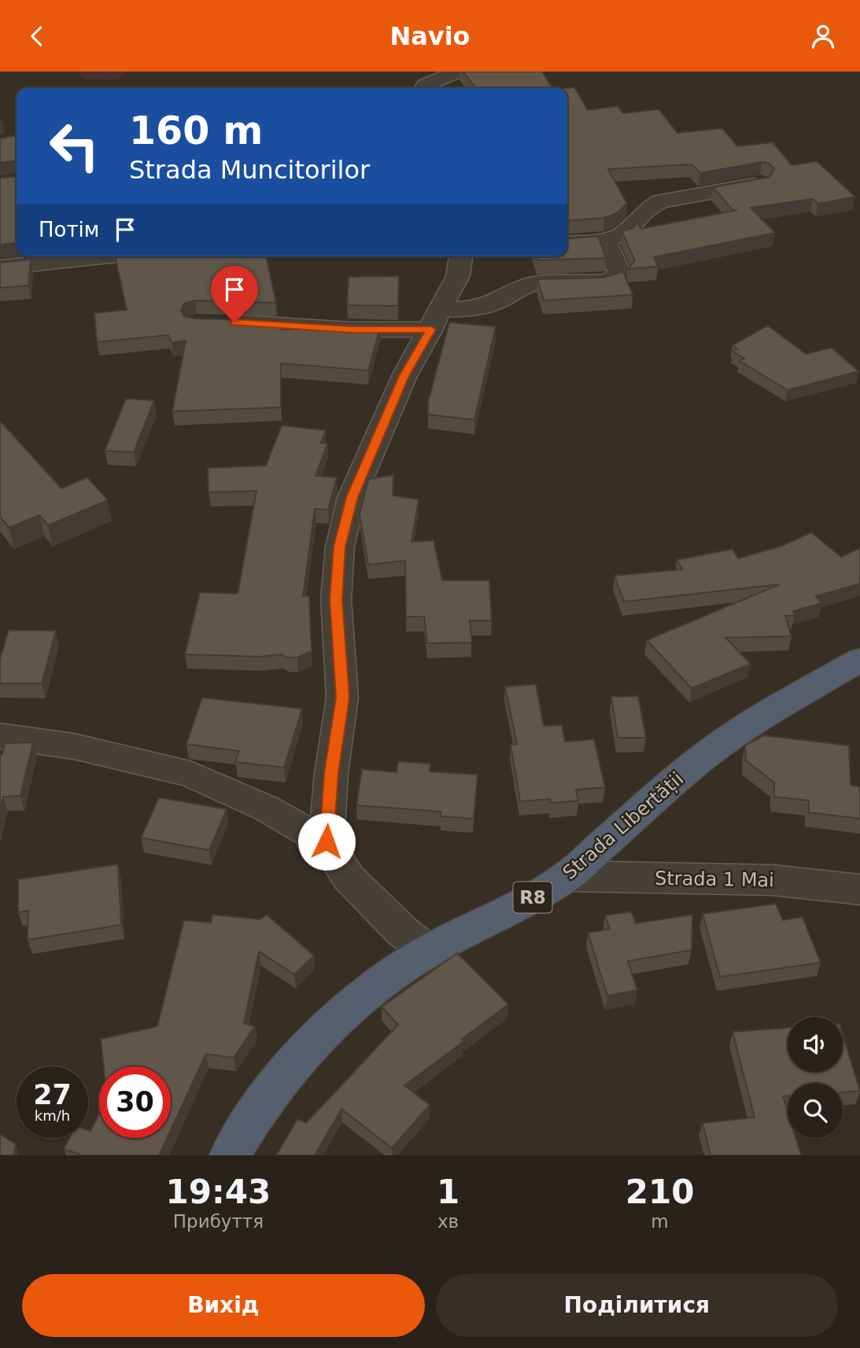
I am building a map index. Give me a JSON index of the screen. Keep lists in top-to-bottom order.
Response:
{
  "streets": {
    "highway": ["Strada Libertății", "R8"],
    "street": ["Strada 1 Mai"]
  },
  "crossings": [
    ["Strada Libertății", "Strada 1 Mai"]
  ],
  "page": {
    "header": "Navio",
    "turn": ["160 m", "Strada Muncitorilor"],
    "then": "Потім",
    "speed": "27 km/h",
    "limit": "30",
    "eta": [
      "19:43",
      "Прибуття",
      "1",
      "хв",
      "210",
      "m"
    ],
    "buttons": ["Вихід", "Поділитися"]
  }
}
